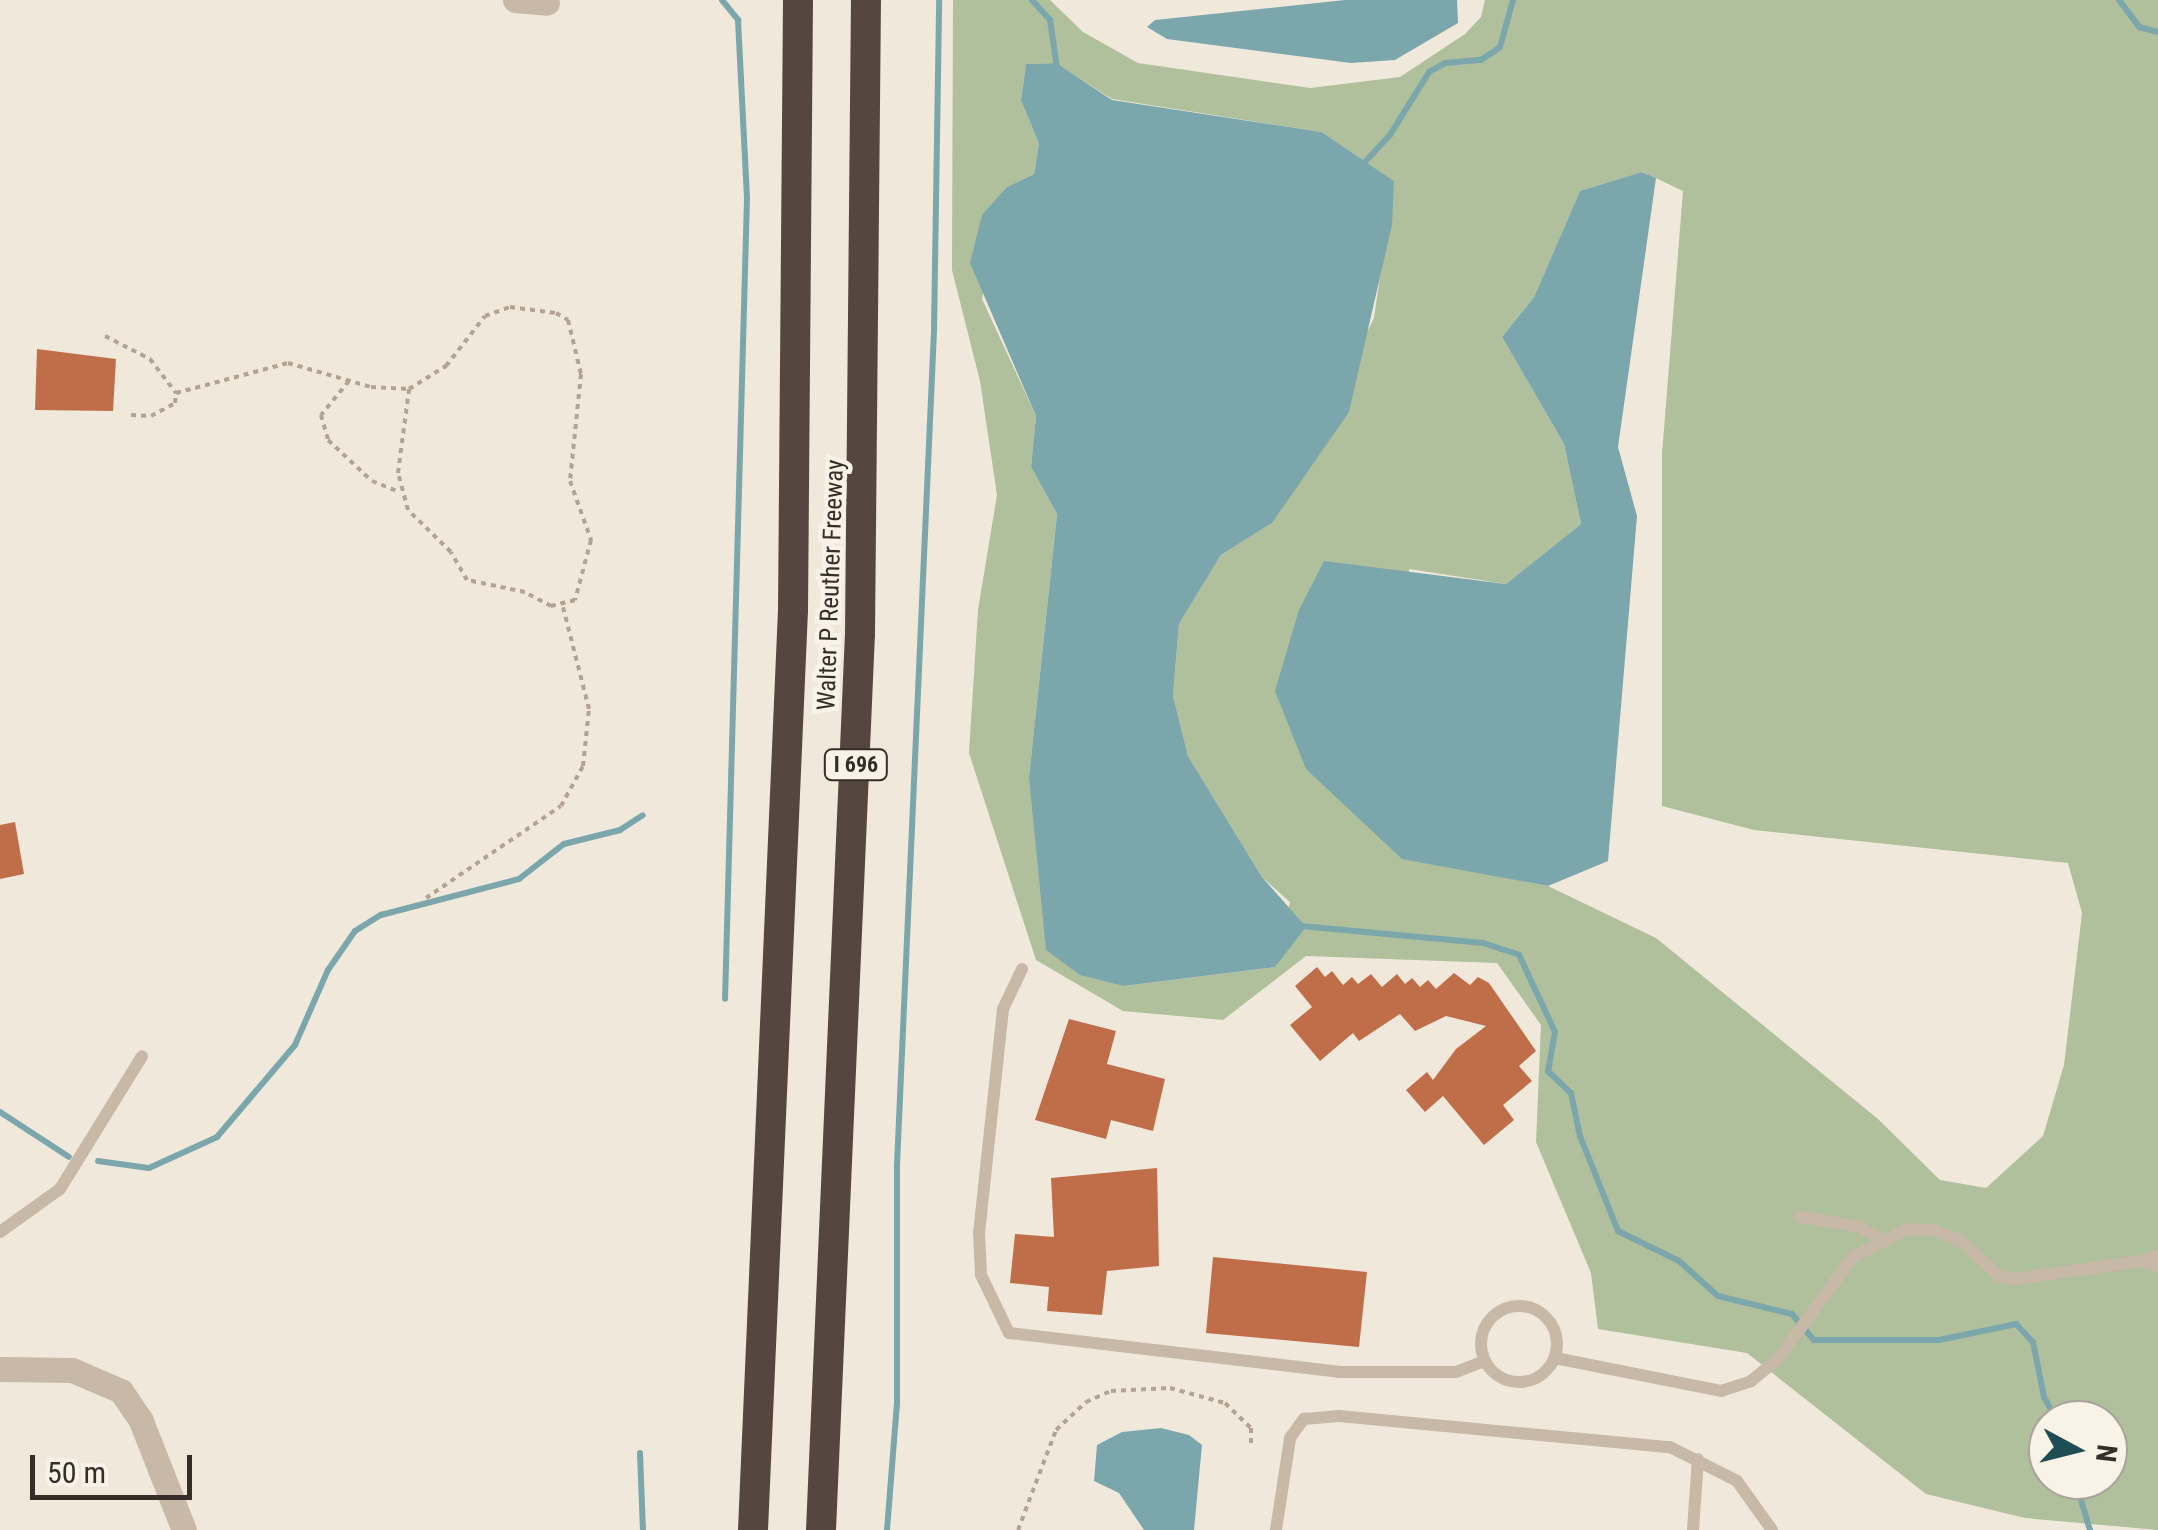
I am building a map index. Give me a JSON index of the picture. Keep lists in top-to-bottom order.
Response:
{
  "streets": {
    "highway": ["Walter P Reuther Freeway", "I 696"]
  },
  "scale_bar": "50 m",
  "north": "right"
}
